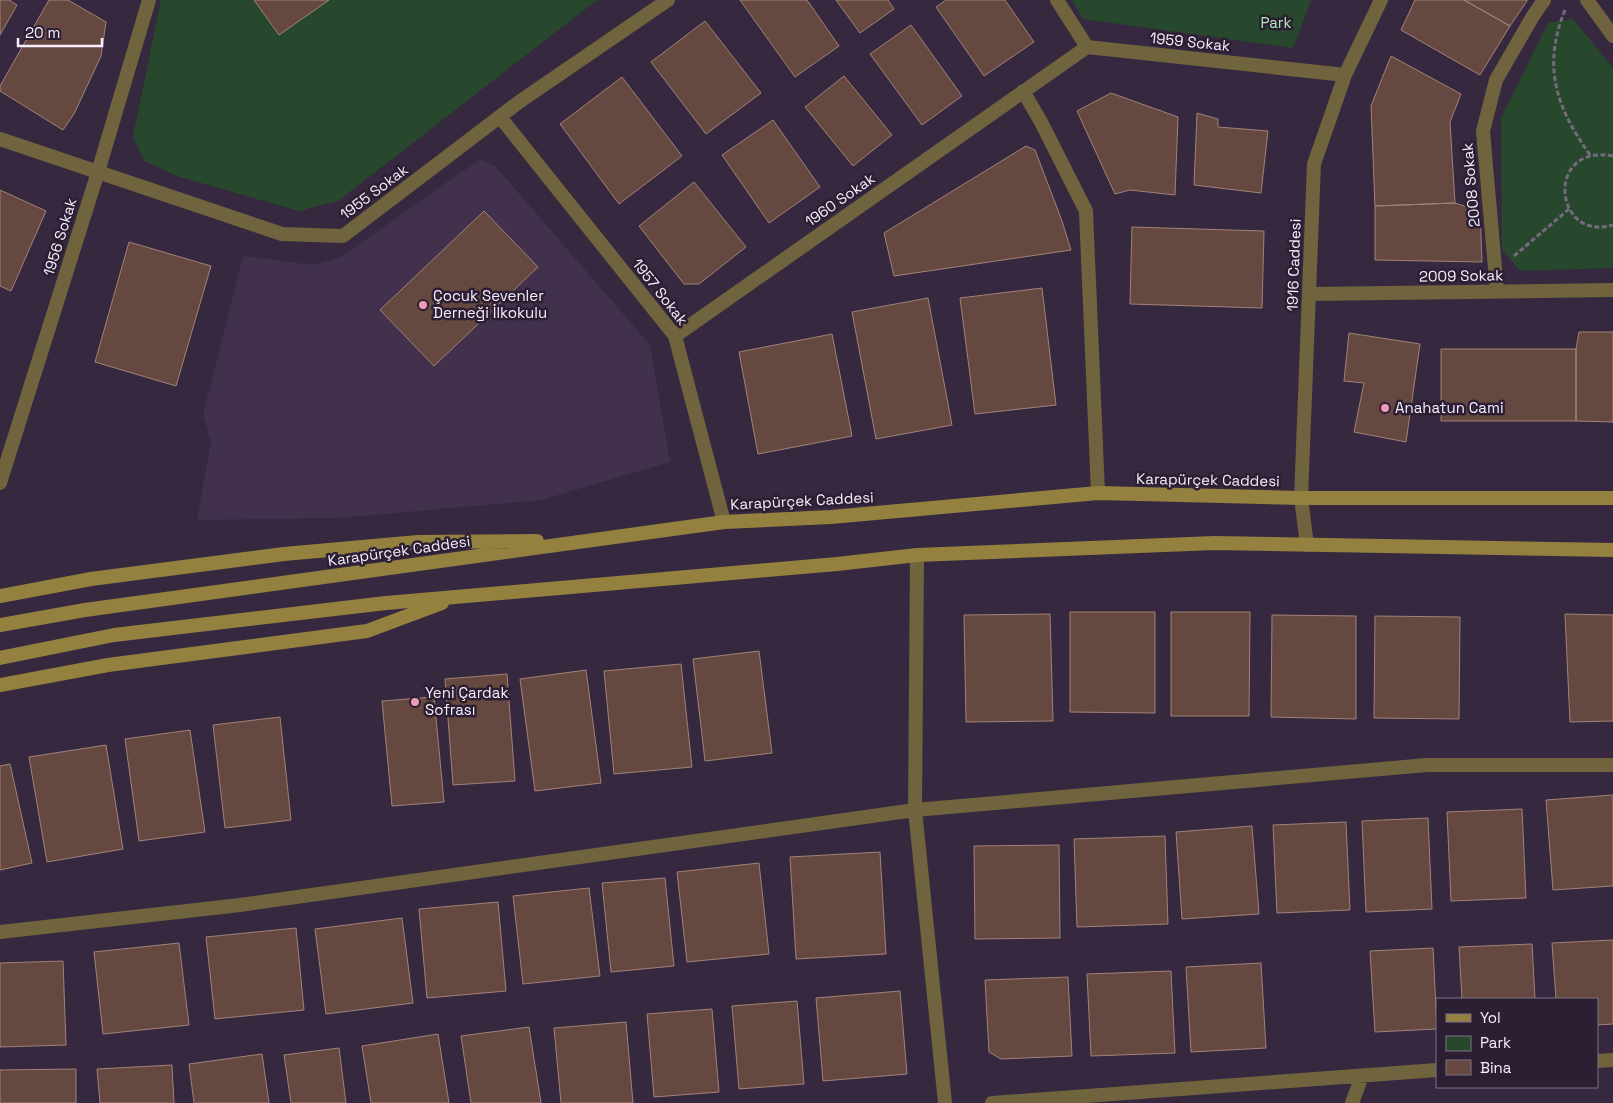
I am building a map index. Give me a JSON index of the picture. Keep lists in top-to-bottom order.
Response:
{
  "streets": {
    "main road": ["Karapürçek Caddesi"],
    "street": [
      "1959 Sokak",
      "2008 Sokak",
      "1955 Sokak",
      "1960 Sokak",
      "1956 Sokak",
      "1916 Caddesi",
      "2009 Sokak",
      "1957 Sokak"
    ]
  },
  "crossings": [
    ["1959 Sokak", "1960 Sokak"],
    ["1959 Sokak", "1916 Caddesi"],
    ["2008 Sokak", "2009 Sokak"],
    ["1955 Sokak", "1956 Sokak"],
    ["1955 Sokak", "1957 Sokak"],
    ["1960 Sokak", "1957 Sokak"],
    ["1916 Caddesi", "2009 Sokak"],
    ["1916 Caddesi", "Karapürçek Caddesi"],
    ["1957 Sokak", "Karapürçek Caddesi"]
  ],
  "parks": ["Park"],
  "places": ["Çocuk Sevenler Derneği İlkokulu", "Anahatun Cami", "Yeni Çardak Sofrası"],
  "legend": ["Yol", "Park", "Bina"],
  "scale_bar": "20 m"
}
